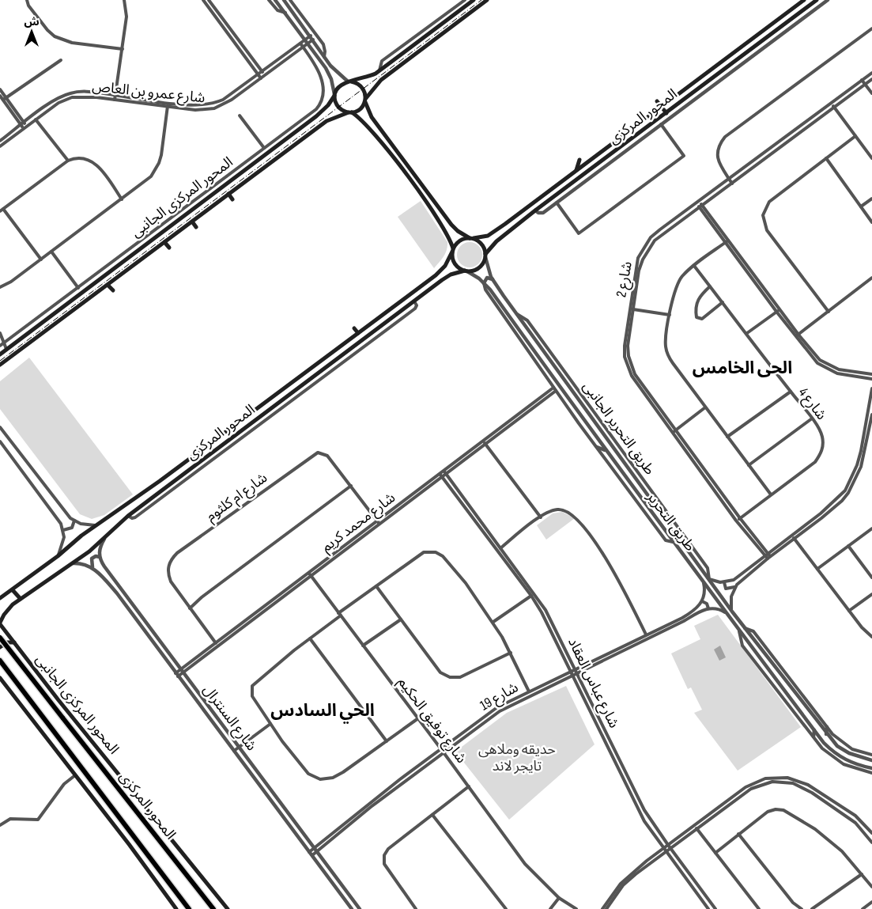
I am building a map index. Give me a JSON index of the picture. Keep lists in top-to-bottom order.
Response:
{
  "streets": {
    "highway": ["المحور المركزى"],
    "main road": ["المحور المركزى الجانبى"],
    "street": [
      "شارع عمرو بن العاص",
      "شارع 2",
      "شارع 4",
      "طريق التحرير الجانبى",
      "شارع ام كلثوم",
      "طريق التحرير",
      "شارع محمد كريم",
      "شارع عباس العقاد",
      "شارع 19",
      "شارع السنترال",
      "شارع توفيق الحكيم"
    ]
  },
  "crossings": [
    ["شارع عمرو بن العاص", "المحور المركزى الجانبى"],
    ["المحور المركزى", "المحور المركزى الجانبى"],
    ["المحور المركزى", "طريق التحرير"],
    ["شارع 2", "شارع 4"],
    ["طريق التحرير الجانبى", "طريق التحرير"],
    ["طريق التحرير الجانبى", "شارع محمد كريم"],
    ["شارع ام كلثوم", "شارع محمد كريم"],
    ["شارع محمد كريم", "شارع عباس العقاد"],
    ["شارع محمد كريم", "شارع السنترال"],
    ["شارع محمد كريم", "شارع توفيق الحكيم"],
    ["شارع عباس العقاد", "شارع 19"],
    ["شارع 19", "شارع السنترال"],
    ["شارع 19", "شارع توفيق الحكيم"]
  ],
  "districts": ["الحى الخامس", "الحي السادس"],
  "parks": ["حديقه وملاهى تايجر لاند"],
  "north": "top"
}
